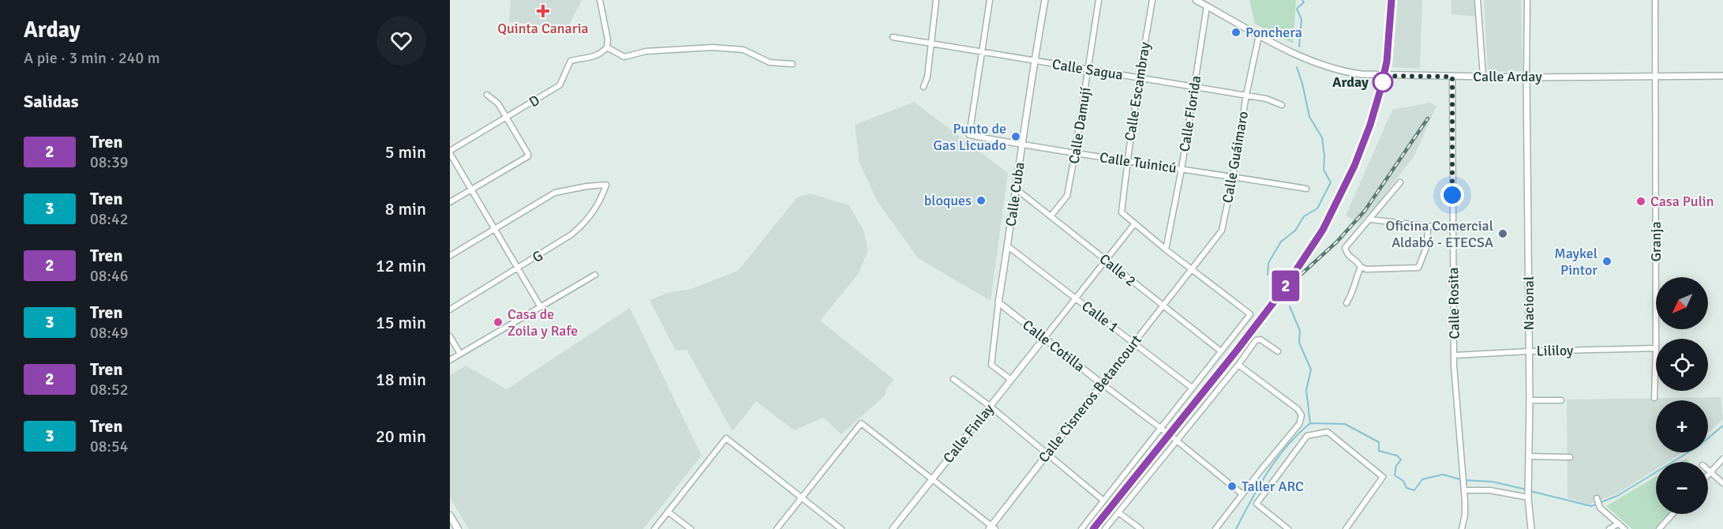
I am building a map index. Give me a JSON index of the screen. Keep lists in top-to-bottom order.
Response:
{
  "streets": {
    "street": [
      "Calle Sagua",
      "Calle Arday",
      "Calle Escambray",
      "D",
      "Calle Florida",
      "Calle Damují",
      "Calle Guáimaro",
      "Calle Tuinicú",
      "Calle Cuba",
      "Granja",
      "G",
      "Calle 2",
      "Calle Rosita",
      "Nacional",
      "Calle 1",
      "Calle Cotilla",
      "Lililoy",
      "Calle Cisneros Betancourt",
      "Calle Finlay"
    ]
  },
  "crossings": [
    ["Calle Sagua", "Calle Escambray"],
    ["Calle Sagua", "Calle Florida"],
    ["Calle Sagua", "Calle Damují"],
    ["Calle Sagua", "Calle Guáimaro"],
    ["Calle Sagua", "Calle Tuinicú"],
    ["Calle Sagua", "Calle Cuba"],
    ["Calle Arday", "Calle Florida"],
    ["Calle Arday", "Calle Guáimaro"],
    ["Calle Arday", "Granja"],
    ["Calle Arday", "Calle Rosita"],
    ["Calle Arday", "Nacional"],
    ["Calle Escambray", "Calle Tuinicú"],
    ["Calle Florida", "Calle Tuinicú"],
    ["Calle Damují", "Calle Tuinicú"],
    ["Calle Damují", "Calle 2"],
    ["Calle Guáimaro", "Calle Tuinicú"],
    ["Calle Guáimaro", "Calle Cisneros Betancourt"],
    ["Calle Tuinicú", "Calle Cuba"],
    ["Calle Cuba", "Calle 2"],
    ["Calle Cuba", "Calle 1"],
    ["Calle Cuba", "Calle Cotilla"],
    ["Calle Cuba", "Calle Finlay"],
    ["Granja", "Lililoy"],
    ["Calle 2", "Calle Cisneros Betancourt"],
    ["Calle Rosita", "Lililoy"],
    ["Nacional", "Lililoy"],
    ["Calle 1", "Calle Cisneros Betancourt"],
    ["Calle Cotilla", "Calle Cisneros Betancourt"],
    ["Calle Cotilla", "Calle Finlay"]
  ],
  "places": {
    "health": ["Quinta Canaria"],
    "other": [
      "Ponchera",
      "Arday",
      "Punto de Gas Licuado",
      "bloques",
      "Casa Pulin",
      "Oficina Comercial Aldabó - ETECSA",
      "Maykel Pintor",
      "Casa de Zoila y Rafe",
      "Taller ARC"
    ]
  },
  "north": "bottom left",
  "page": {
    "heading": [
      ["Arday", "A pie · 3 min · 240 m"],
      "Salidas"
    ],
    "on_map": "2",
    "list": [
      {
        "mark": "2",
        "name": "Tren",
        "note": "08:39",
        "value": "5 min"
      },
      {
        "mark": "3",
        "name": "Tren",
        "note": "08:42",
        "value": "8 min"
      },
      {
        "mark": "2",
        "name": "Tren",
        "note": "08:46",
        "value": "12 min"
      },
      {
        "mark": "3",
        "name": "Tren",
        "note": "08:49",
        "value": "15 min"
      },
      {
        "mark": "2",
        "name": "Tren",
        "note": "08:52",
        "value": "18 min"
      },
      {
        "mark": "3",
        "name": "Tren",
        "note": "08:54",
        "value": "20 min"
      }
    ],
    "map_buttons": ["+", "−"]
  }
}
